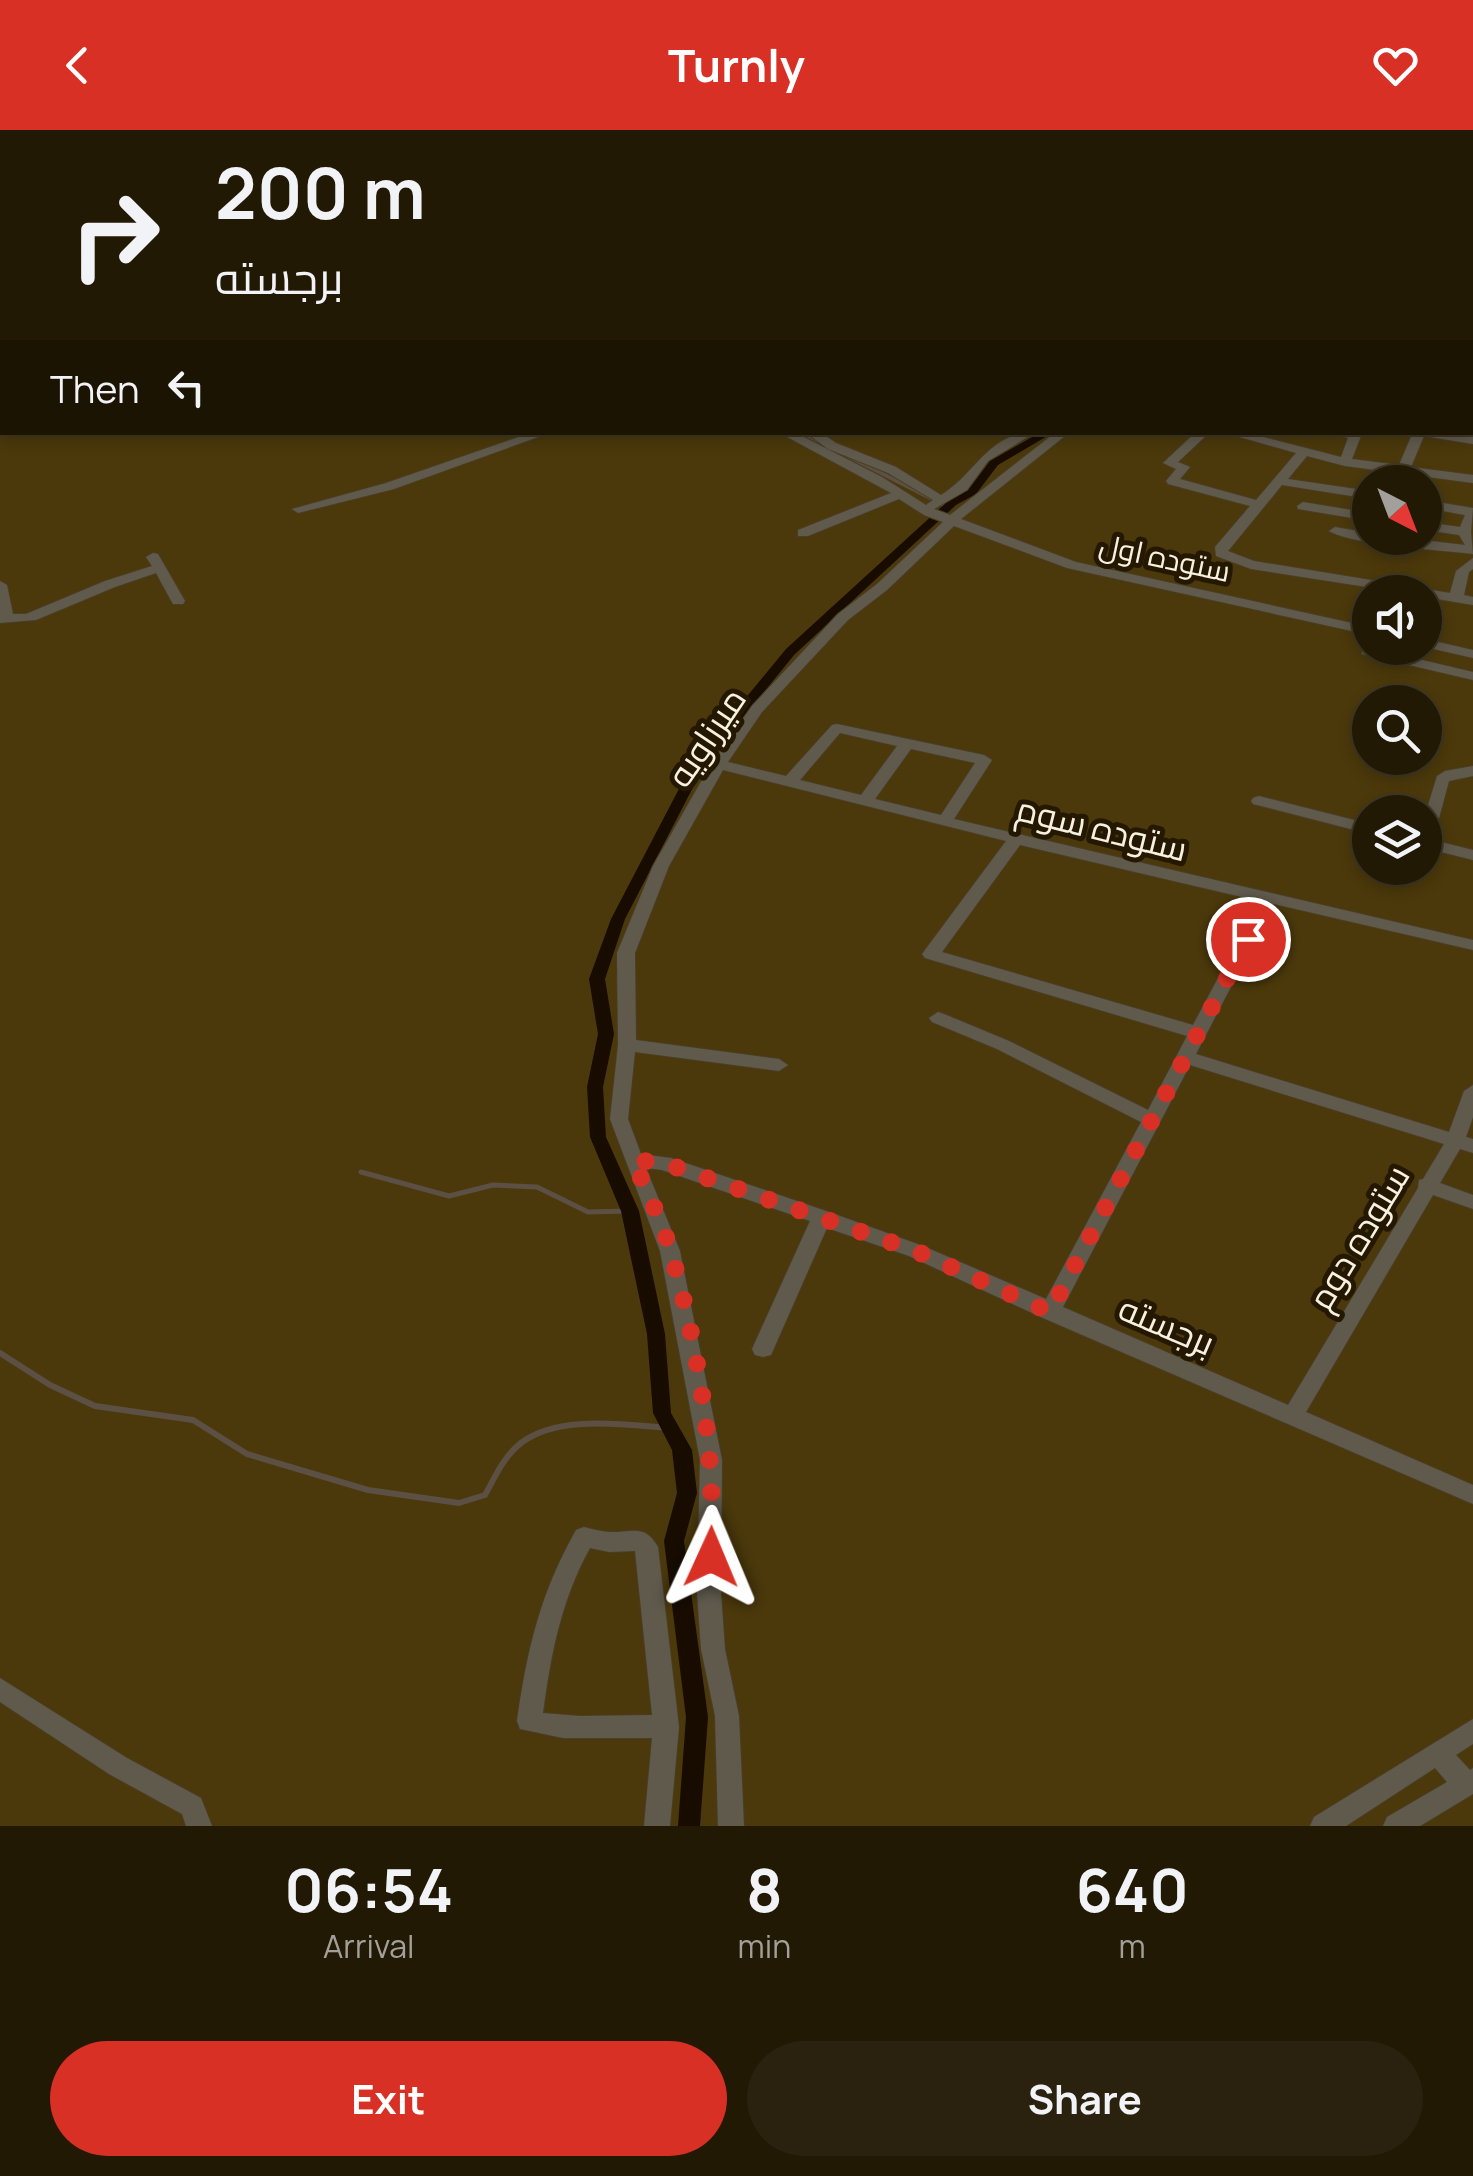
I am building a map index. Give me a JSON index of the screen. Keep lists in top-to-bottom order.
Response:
{
  "streets": {
    "street": [
      "ستوده اول",
      "میرزاویه",
      "ستوده سوم",
      "ستوده دوم",
      "برجسته"
    ]
  },
  "crossings": [
    ["ستوده اول", "میرزاویه"],
    ["میرزاویه", "ستوده سوم"],
    ["میرزاویه", "برجسته"],
    ["ستوده دوم", "برجسته"]
  ],
  "north": "bottom right",
  "page": {
    "header": "Turnly",
    "turn": ["200 m", "برجسته"],
    "then": "Then",
    "eta": [
      "06:54",
      "Arrival",
      "8",
      "min",
      "640",
      "m"
    ],
    "buttons": ["Exit", "Share"]
  }
}
